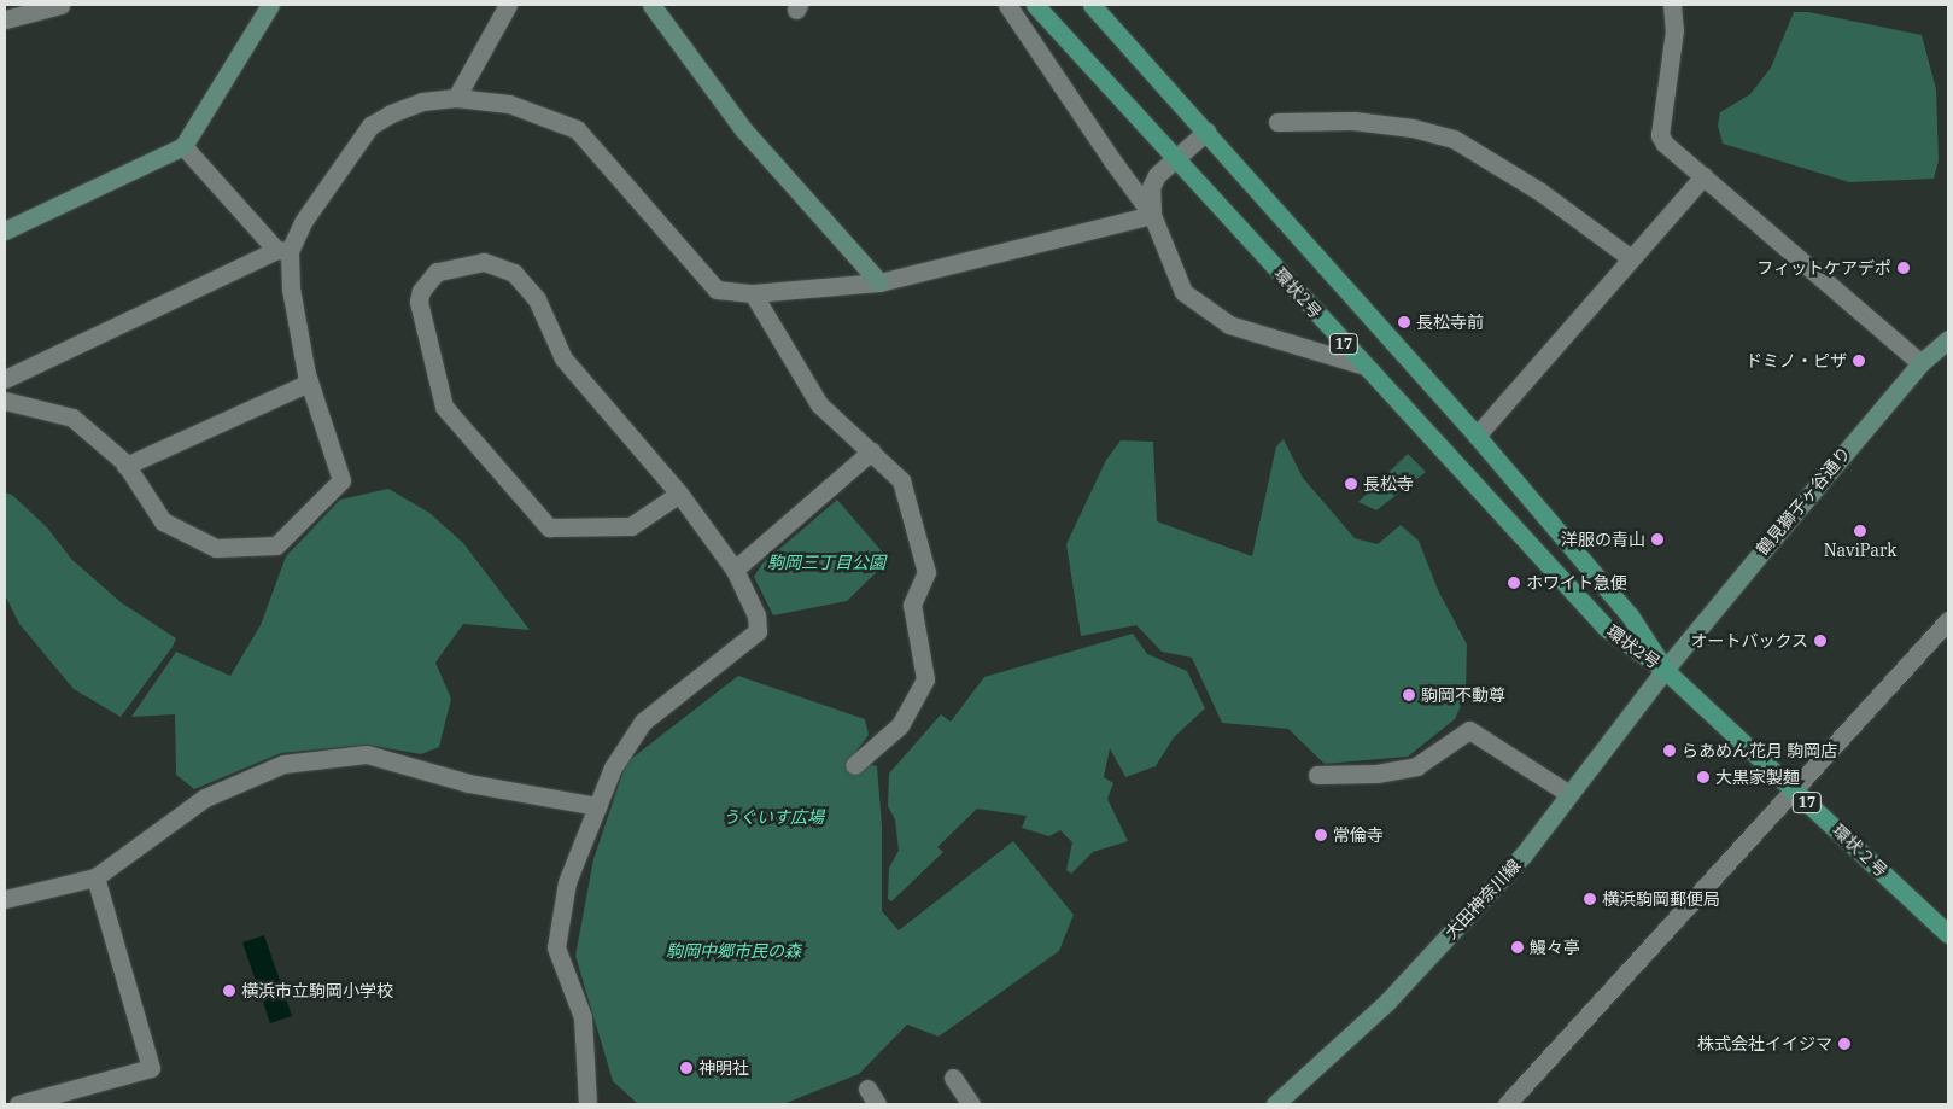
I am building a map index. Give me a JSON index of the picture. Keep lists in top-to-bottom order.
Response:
{
  "streets": {
    "main road": [
      "環状2号",
      "17",
      "鶴見獅子ヶ谷通り",
      "環状２号",
      "大田神奈川線"
    ]
  },
  "crossings": [
    ["環状2号", "鶴見獅子ヶ谷通り"],
    ["環状2号", "環状２号"],
    ["環状2号", "大田神奈川線"],
    ["鶴見獅子ヶ谷通り", "環状２号"],
    ["鶴見獅子ヶ谷通り", "大田神奈川線"],
    ["環状２号", "大田神奈川線"]
  ],
  "parks": ["駒岡三丁目公園", "うぐいす広場", "駒岡中郷市民の森"],
  "places": [
    "フィットケアデポ",
    "長松寺前",
    "ドミノ・ピザ",
    "長松寺",
    "NaviPark",
    "洋服の青山",
    "ホワイト急便",
    "オートバックス",
    "駒岡不動尊",
    "らあめん花月 駒岡店",
    "大黒家製麺",
    "常倫寺",
    "横浜駒岡郵便局",
    "鰻々亭",
    "横浜市立駒岡小学校",
    "株式会社イイジマ",
    "神明社"
  ]
}
